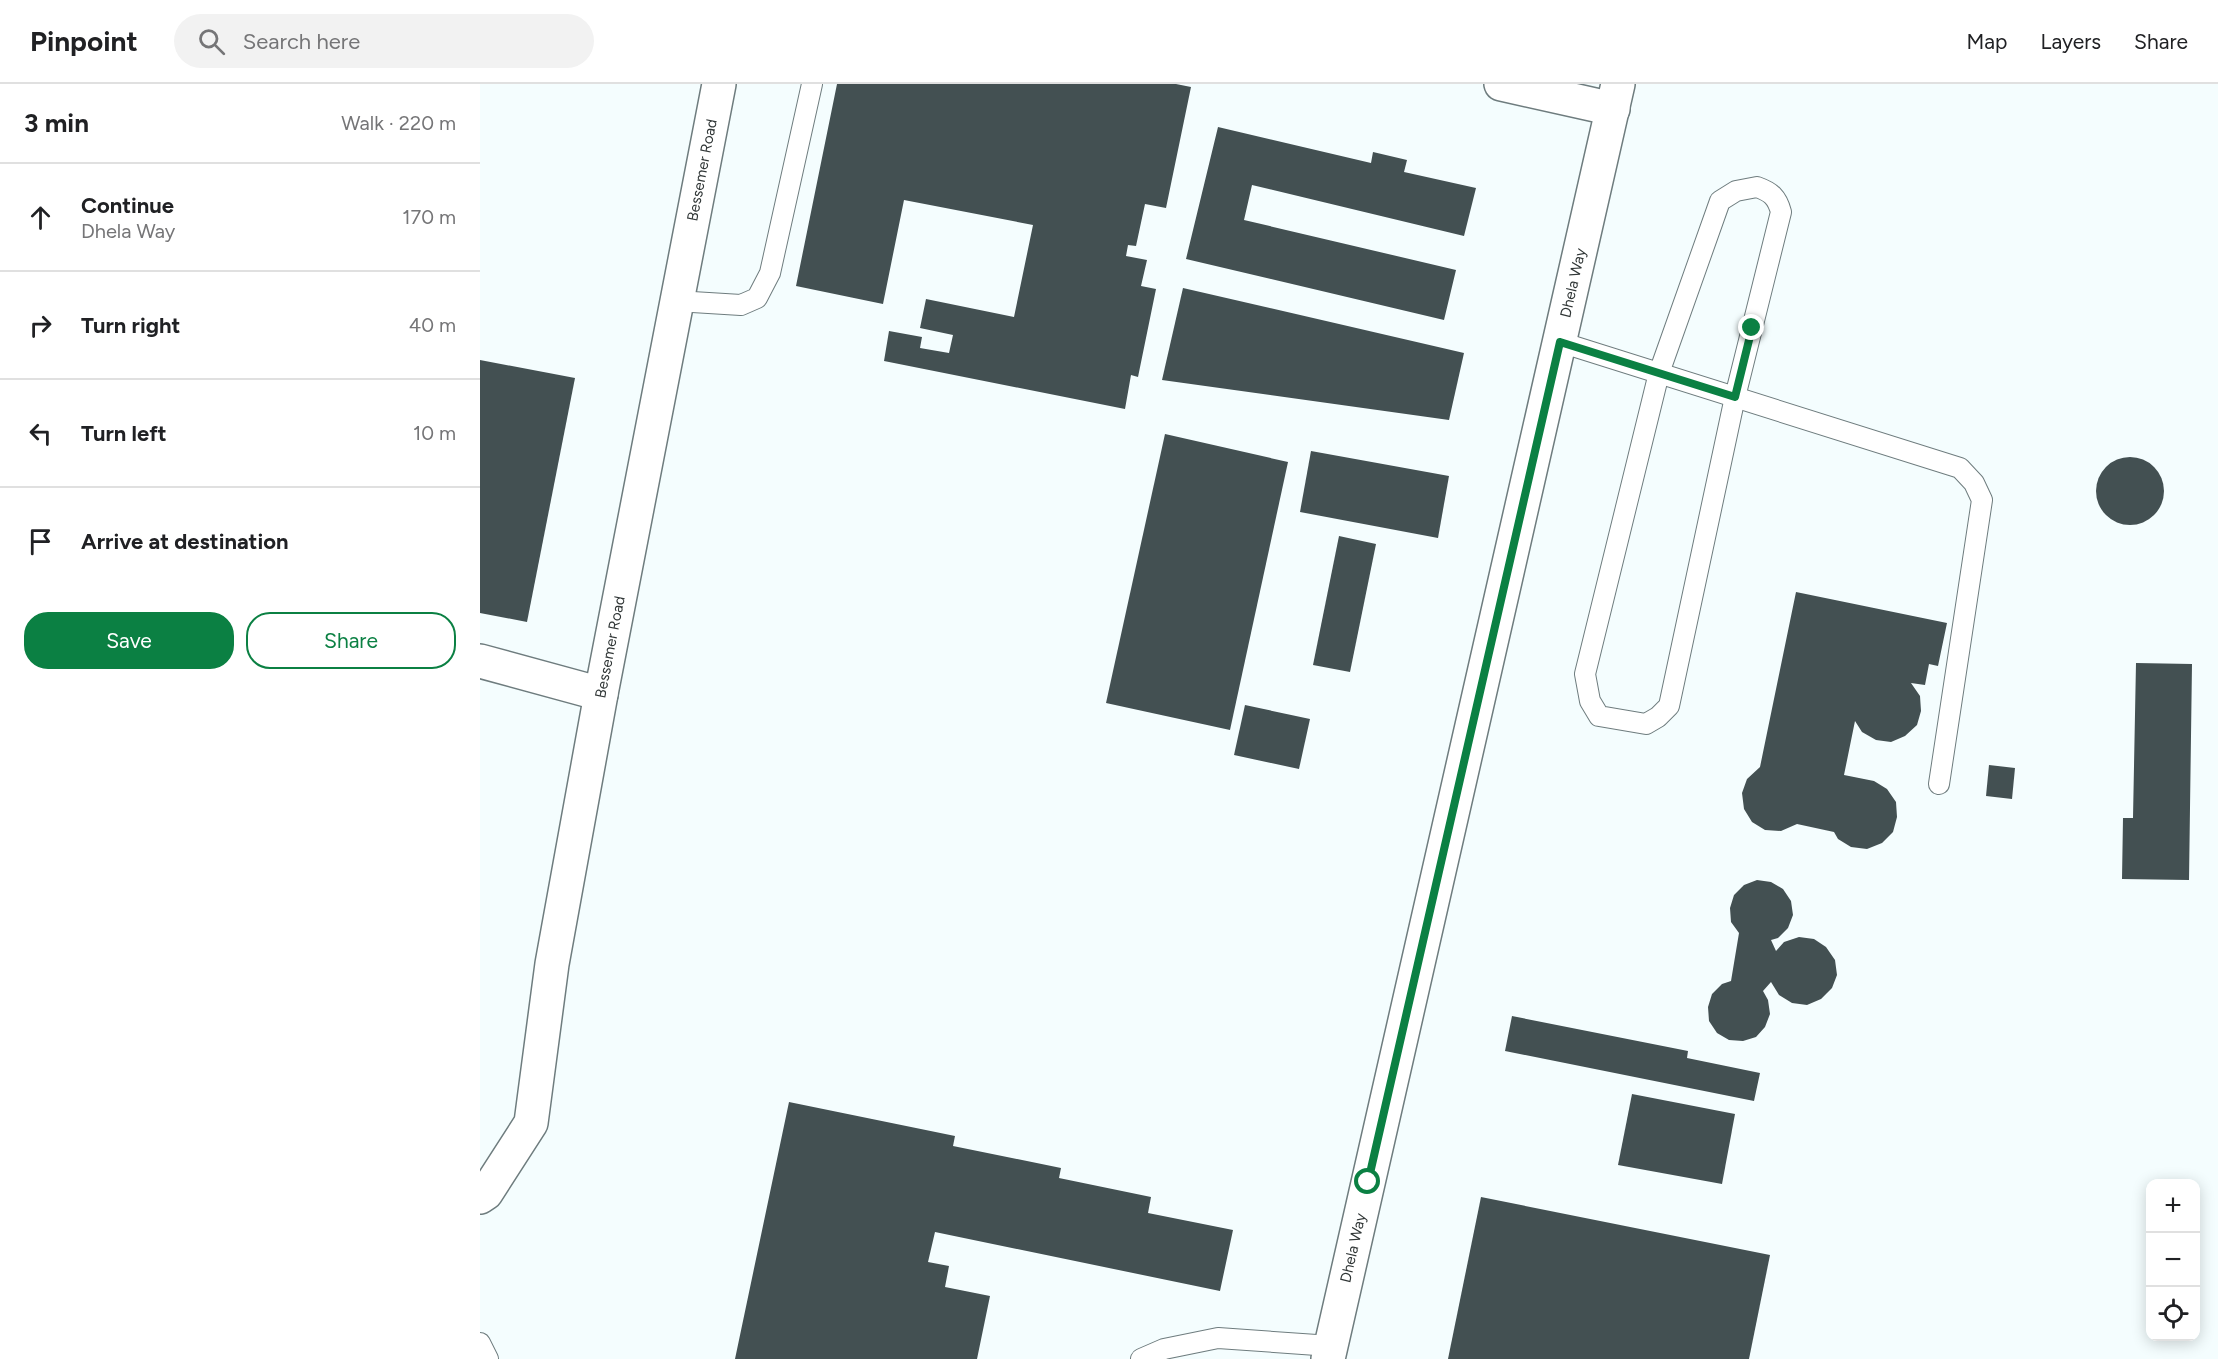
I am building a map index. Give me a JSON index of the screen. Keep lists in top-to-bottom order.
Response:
{
  "streets": {
    "street": ["Bessemer Road", "Dhela Way"]
  },
  "page": {
    "header": "Pinpoint",
    "search": "Search here",
    "nav": ["Map", "Layers", "Share"],
    "heading": ["3 min", "Walk · 220 m"],
    "list": [
      ["Continue", "Dhela Way", "170 m"],
      ["Turn right", "40 m"],
      ["Turn left", "10 m"],
      "Arrive at destination"
    ],
    "buttons": ["Save", "Share"],
    "map_buttons": ["+", "−"]
  }
}
